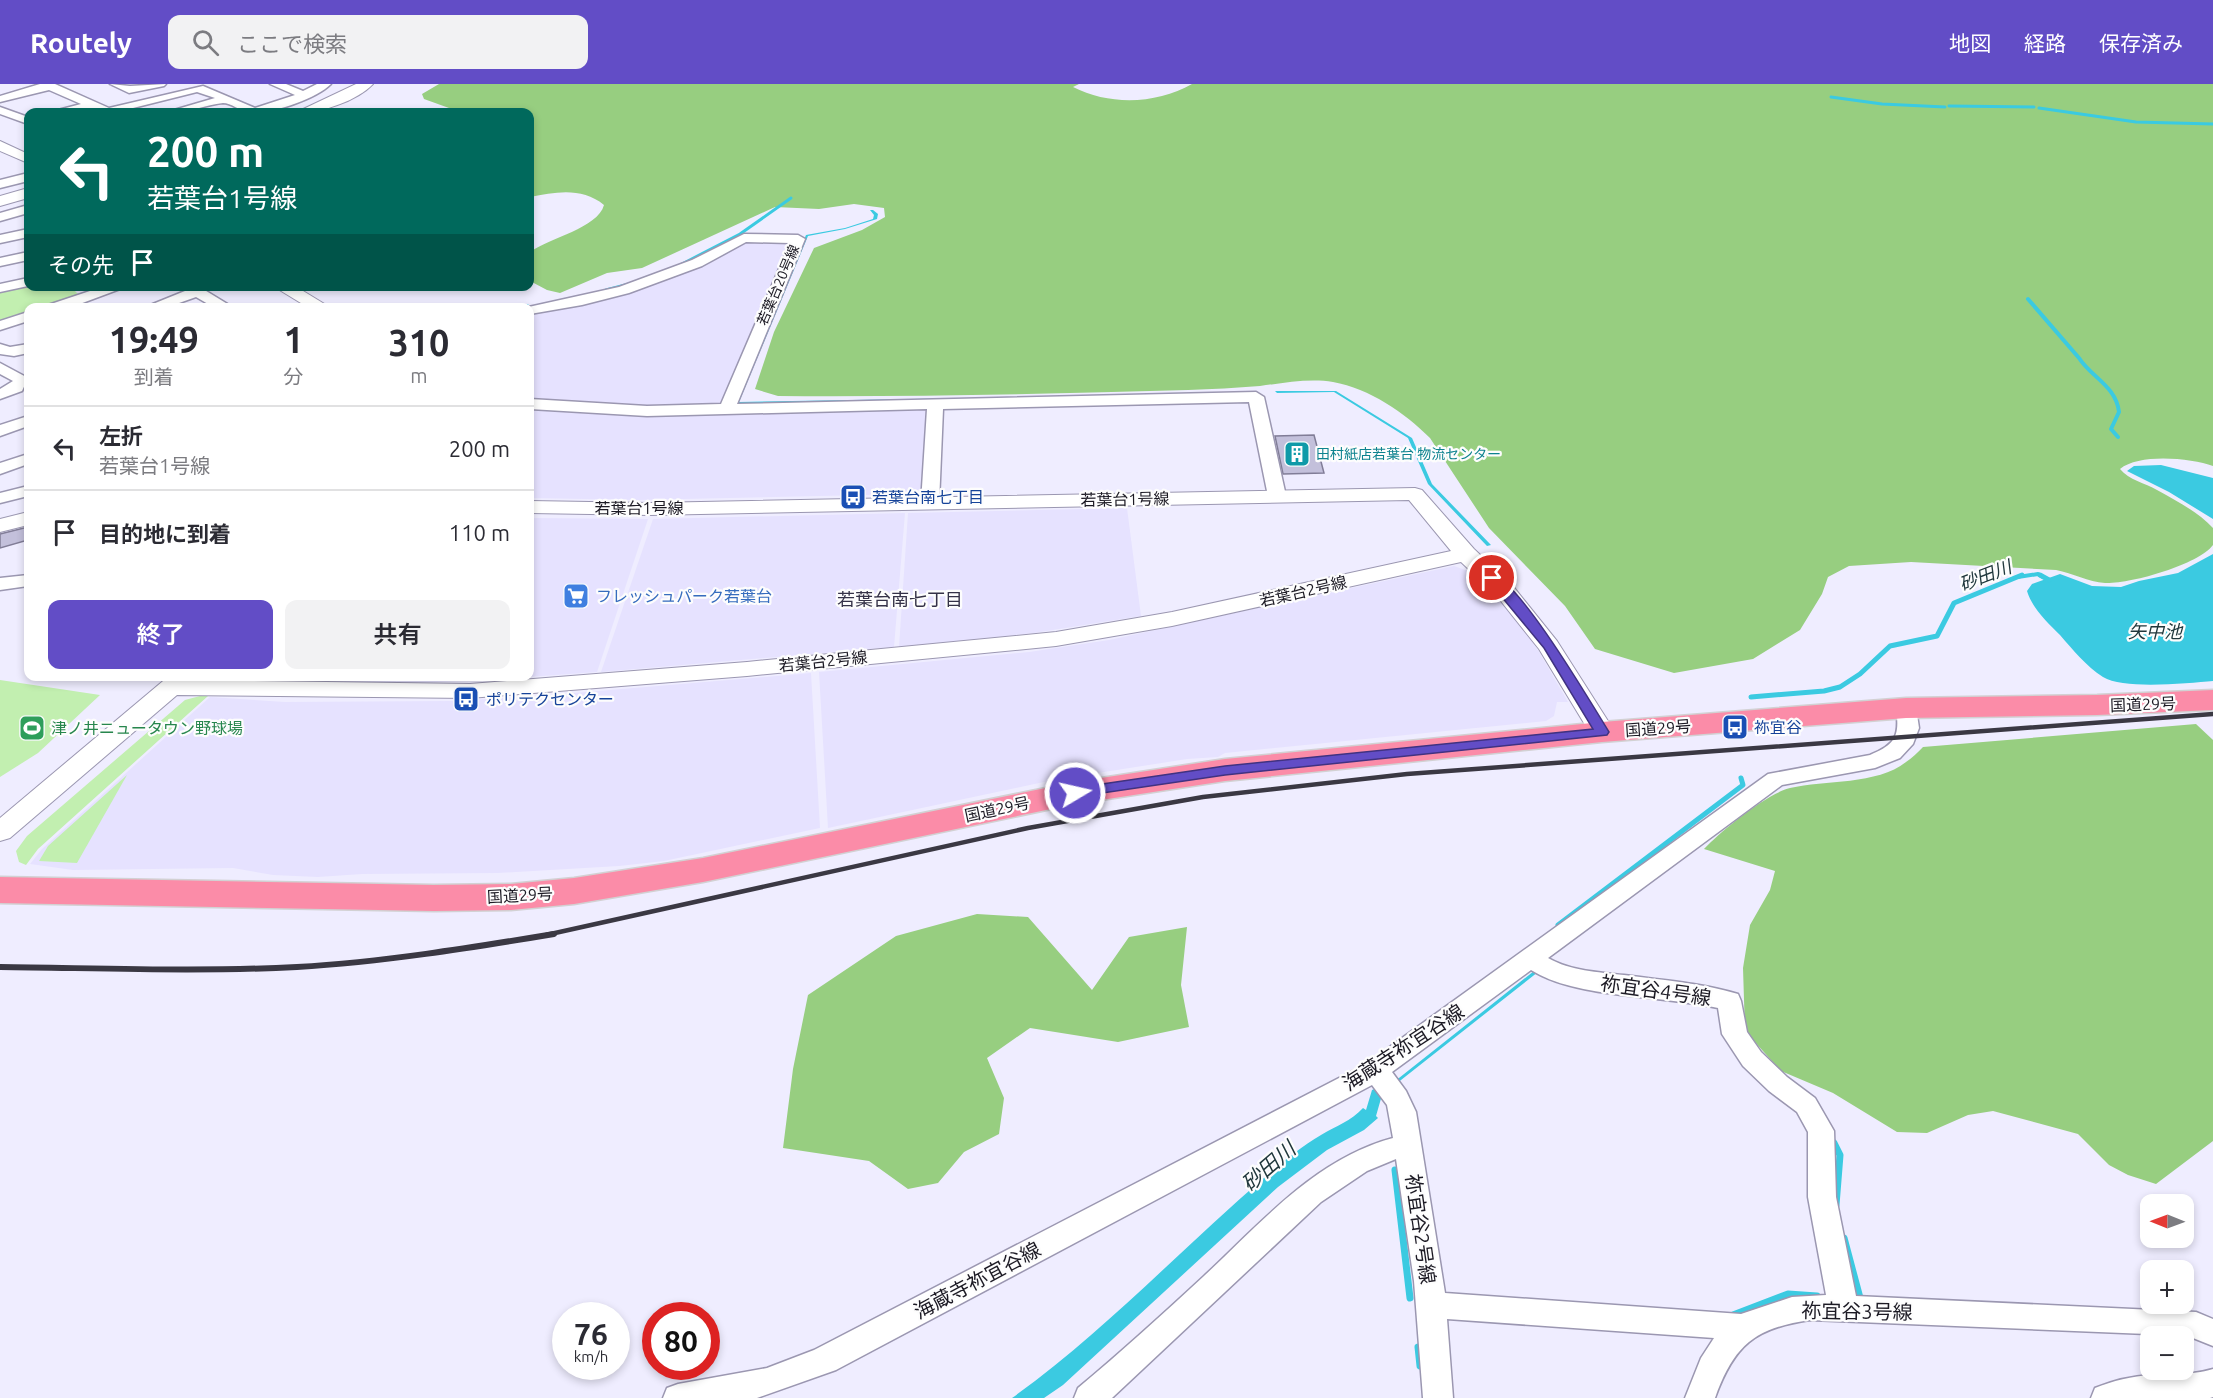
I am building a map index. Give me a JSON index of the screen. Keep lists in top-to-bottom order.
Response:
{
  "streets": {
    "highway": ["国道29号"],
    "street": [
      "若葉台20号線",
      "若葉台1号線",
      "若葉台2号線",
      "祢宜谷4号線",
      "海蔵寺祢宜谷線",
      "祢宜谷2号線",
      "祢宜谷3号線"
    ]
  },
  "crossings": [
    ["若葉台1号線", "若葉台2号線"],
    ["若葉台1号線", "国道29号"],
    ["国道29号", "海蔵寺祢宜谷線"],
    ["祢宜谷4号線", "海蔵寺祢宜谷線"],
    ["祢宜谷4号線", "祢宜谷3号線"],
    ["海蔵寺祢宜谷線", "祢宜谷2号線"],
    ["祢宜谷2号線", "祢宜谷3号線"]
  ],
  "districts": ["若葉台南七丁目"],
  "water": ["砂田川", "矢中池"],
  "places": {
    "building": ["田村紙店若葉台 物流センター"],
    "bus stop": ["若葉台南七丁目", "ポリテクセンター", "祢宜谷"],
    "supermarket": ["フレッシュパーク若葉台"],
    "sports": ["津ノ井ニュータウン野球場"]
  },
  "north": "left",
  "page": {
    "header": "Routely",
    "search": "ここで検索",
    "nav": ["地図", "経路", "保存済み"],
    "turn": ["200 m", "若葉台1号線"],
    "then": "その先",
    "eta": [
      "19:49",
      "到着",
      "1",
      "分",
      "310",
      "m"
    ],
    "list": [
      {
        "name": "左折",
        "note": "若葉台1号線",
        "value": "200 m"
      },
      {
        "name": "目的地に到着",
        "value": "110 m"
      }
    ],
    "buttons": ["終了", "共有"],
    "map_buttons": ["+", "−"],
    "speed": "76 km/h",
    "limit": "80"
  }
}
